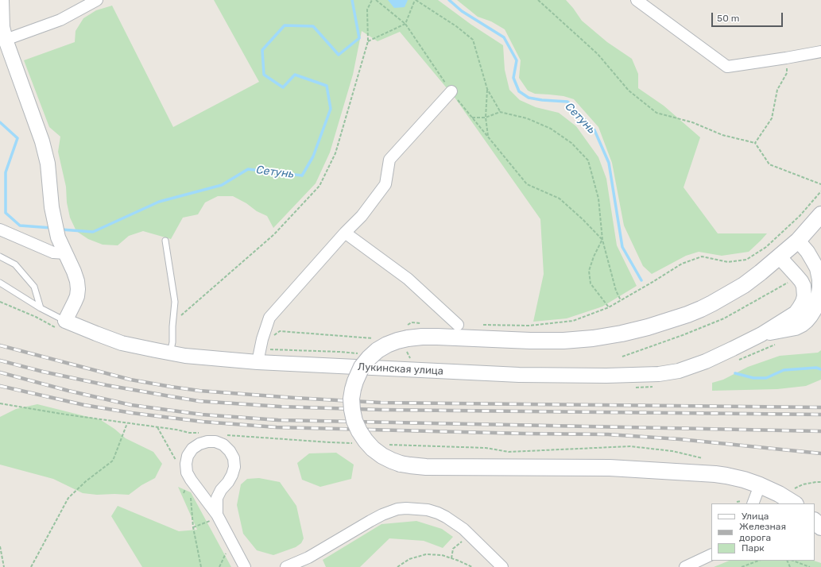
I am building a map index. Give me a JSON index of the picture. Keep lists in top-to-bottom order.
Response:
{
  "streets": {
    "street": ["Лукинская улица"]
  },
  "water": ["Сетунь"],
  "legend": ["Улица", "Железная дорога", "Парк"],
  "scale_bar": "50 m"
}
